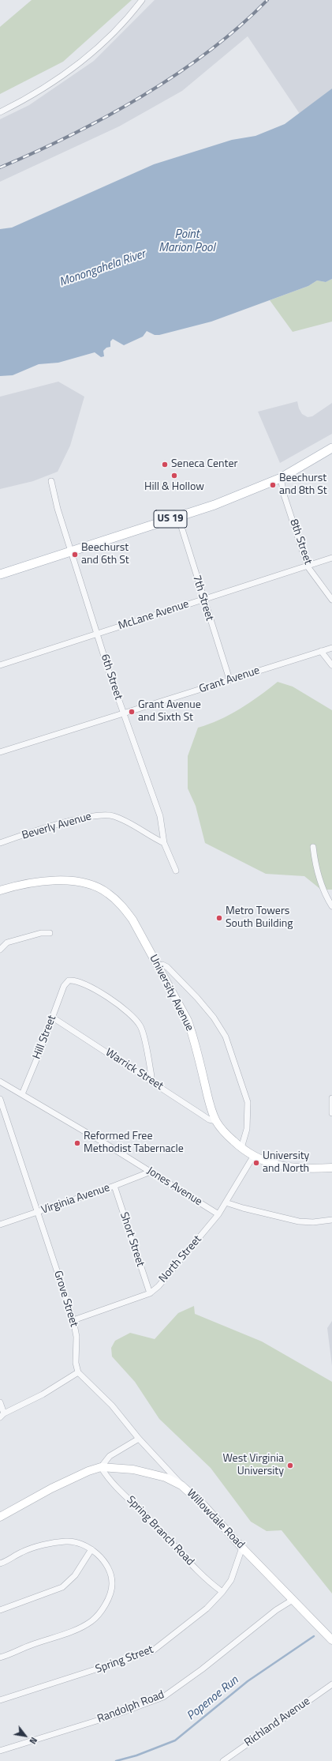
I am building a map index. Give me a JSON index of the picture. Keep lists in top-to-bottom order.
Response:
{
  "streets": {
    "main road": ["US 19"],
    "street": [
      "8th Street",
      "7th Street",
      "McLane Avenue",
      "6th Street",
      "Grant Avenue",
      "Beverly Avenue",
      "University Avenue",
      "Hill Street",
      "Warrick Street",
      "Jones Avenue",
      "Virginia Avenue",
      "Short Street",
      "North Street",
      "Grove Street",
      "Willowdale Road",
      "Spring Branch Road",
      "Spring Street",
      "Randolph Road",
      "Richland Avenue"
    ]
  },
  "crossings": [
    ["US 19", "8th Street"],
    ["US 19", "7th Street"],
    ["US 19", "6th Street"],
    ["8th Street", "McLane Avenue"],
    ["7th Street", "McLane Avenue"],
    ["7th Street", "Grant Avenue"],
    ["McLane Avenue", "6th Street"],
    ["6th Street", "Grant Avenue"],
    ["6th Street", "Beverly Avenue"],
    ["University Avenue", "Warrick Street"],
    ["University Avenue", "North Street"],
    ["Hill Street", "Warrick Street"],
    ["Hill Street", "Jones Avenue"],
    ["Jones Avenue", "Virginia Avenue"],
    ["Jones Avenue", "North Street"],
    ["Virginia Avenue", "Short Street"],
    ["Virginia Avenue", "Grove Street"],
    ["Short Street", "North Street"],
    ["North Street", "Grove Street"],
    ["Willowdale Road", "Spring Branch Road"],
    ["Willowdale Road", "Spring Street"],
    ["Willowdale Road", "Randolph Road"],
    ["Spring Branch Road", "Spring Street"]
  ],
  "water": ["Point Marion Pool", "Monongahela River", "Popenoe Run"],
  "places": [
    "Seneca Center",
    "Hill & Hollow",
    "Beechurst and 8th St",
    "Beechurst and 6th St",
    "Grant Avenue and Sixth St",
    "Metro Towers South Building",
    "Reformed Free Methodist Tabernacle",
    "University and North",
    "West Virginia University"
  ],
  "north": "bottom right"
}
